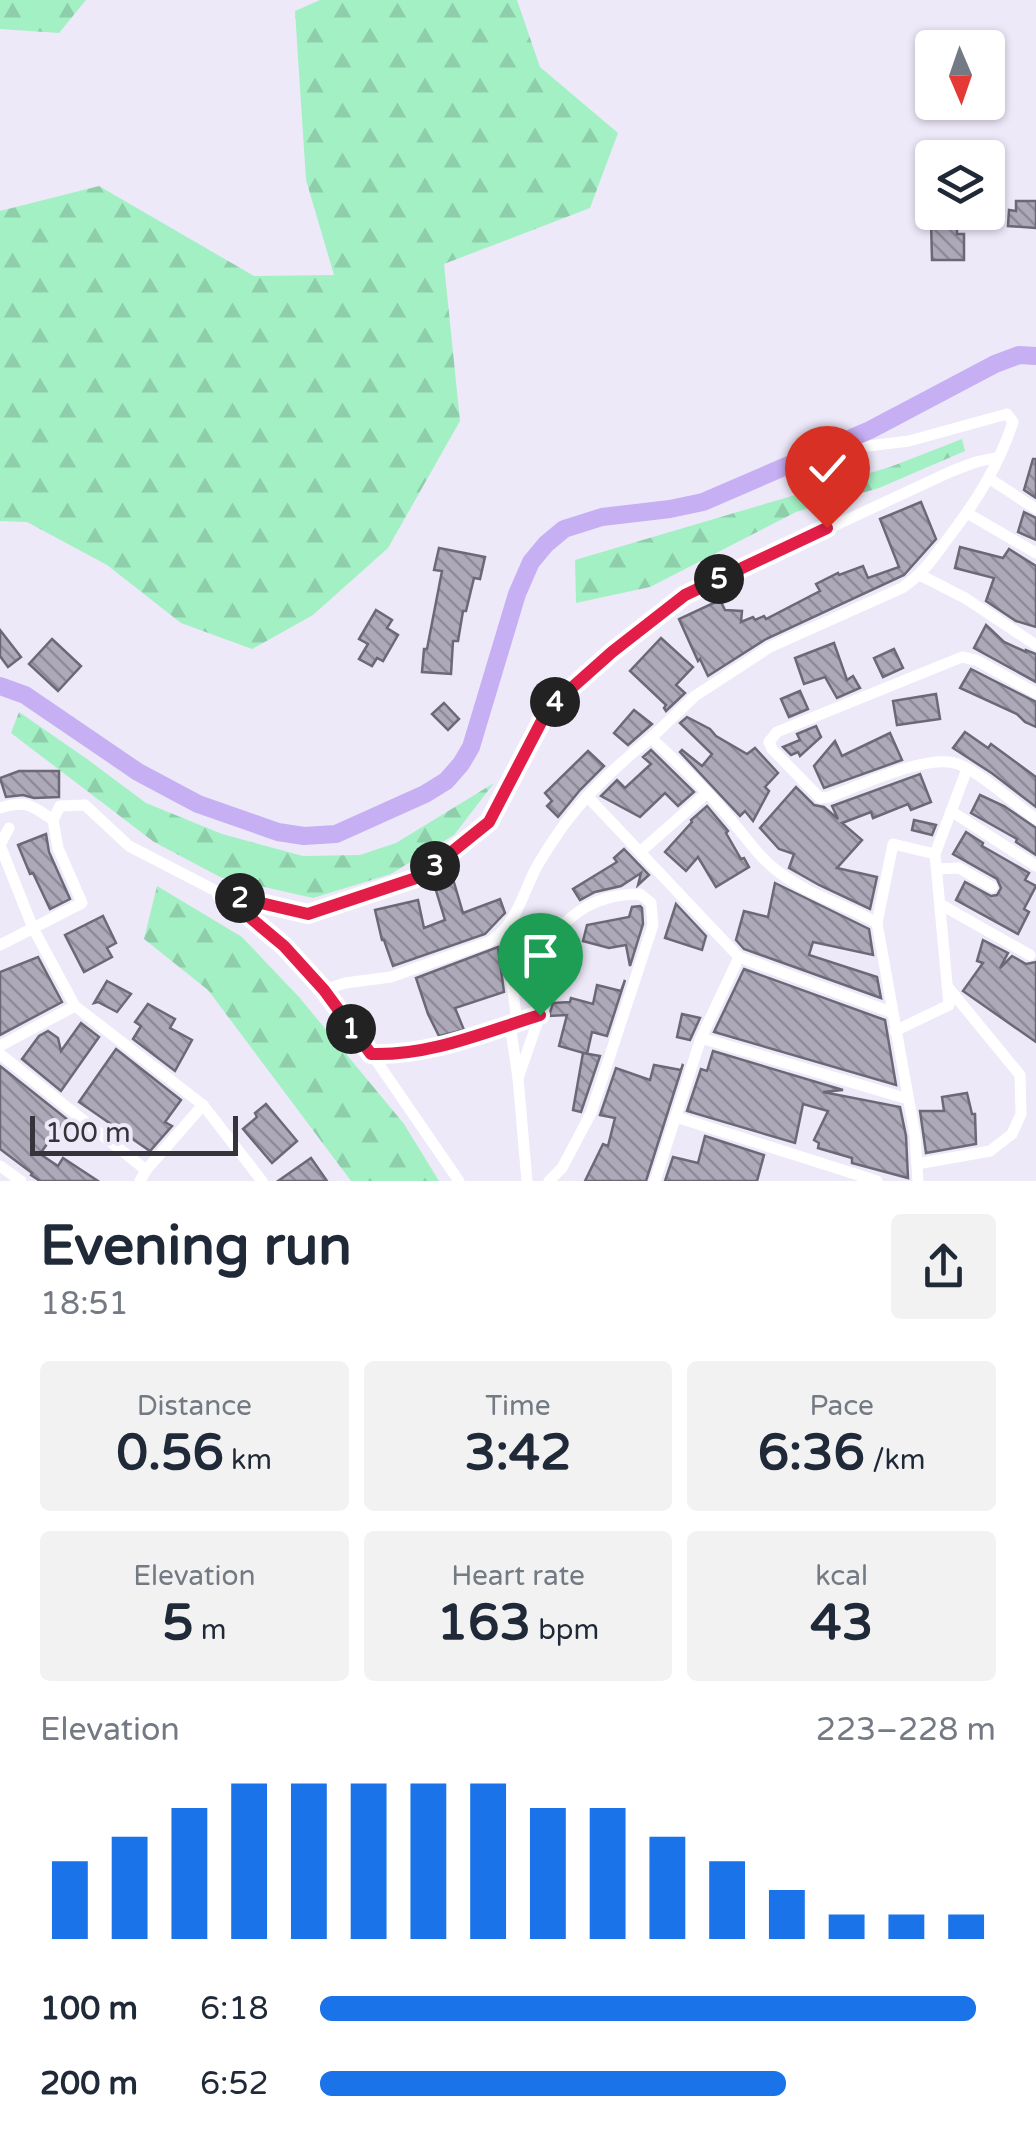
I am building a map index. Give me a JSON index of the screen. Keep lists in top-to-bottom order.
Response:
{
  "scale_bar": "100 m",
  "north": "bottom",
  "page": {
    "pins": [
      "5",
      "4",
      "3",
      "2",
      "1"
    ],
    "scale": "100 m",
    "heading": ["Evening run", "18:51"],
    "stats": [
      ["Distance", "0.56 km"],
      ["Time", "3:42"],
      ["Pace", "6:36 /km"],
      ["Elevation", "5 m"],
      ["Heart rate", "163 bpm"],
      ["kcal", "43"]
    ],
    "chart": ["Elevation", "223–228 m"],
    "list": [
      {
        "name": "100 m",
        "note": "6:18"
      },
      {
        "name": "200 m",
        "note": "6:52"
      }
    ]
  }
}
